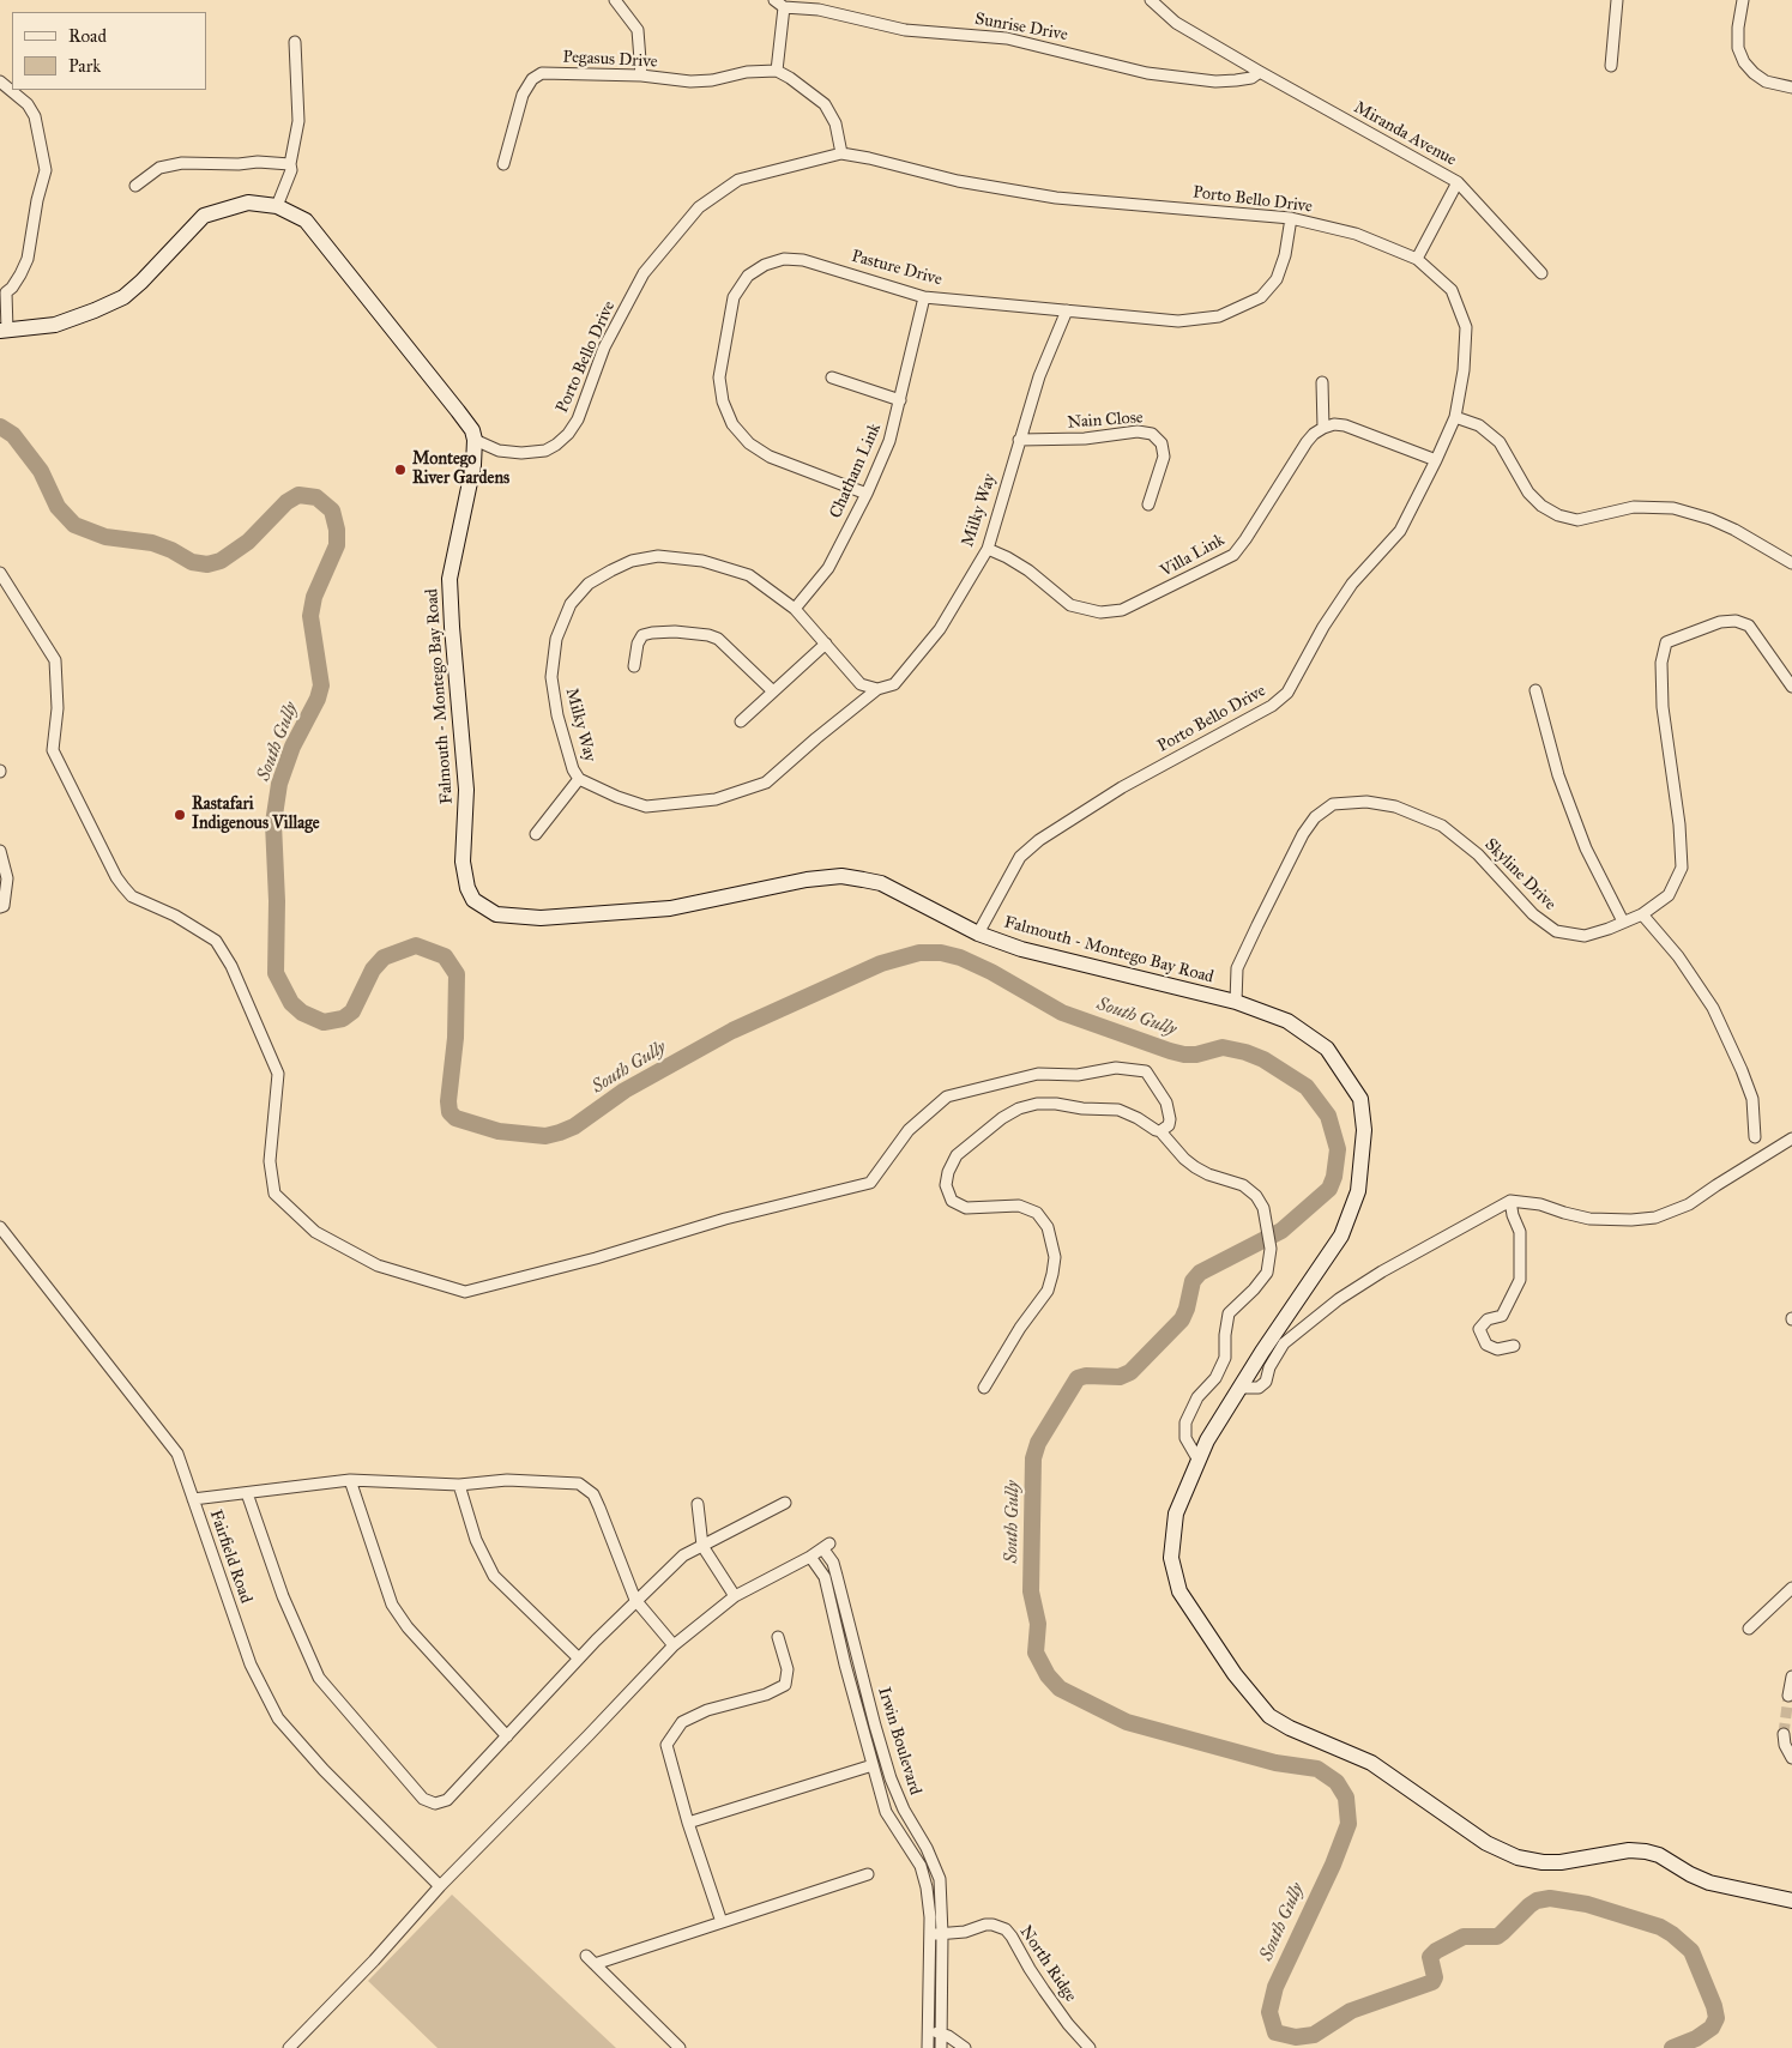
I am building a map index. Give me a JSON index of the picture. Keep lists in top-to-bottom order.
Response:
{
  "streets": {
    "main road": ["Falmouth - Montego Bay Road"],
    "street": [
      "Sunrise Drive",
      "Pegasus Drive",
      "Miranda Avenue",
      "Porto Bello Drive",
      "Pasture Drive",
      "Nain Close",
      "Chatham Link",
      "Milky Way",
      "Villa Link",
      "Skyline Drive",
      "Fairfield Road",
      "Irwin Boulevard",
      "North Ridge"
    ]
  },
  "crossings": [
    ["Sunrise Drive", "Miranda Avenue"],
    ["Porto Bello Drive", "Pasture Drive"],
    ["Porto Bello Drive", "Falmouth - Montego Bay Road"],
    ["Pasture Drive", "Chatham Link"],
    ["Pasture Drive", "Milky Way"],
    ["Nain Close", "Milky Way"],
    ["Chatham Link", "Milky Way"],
    ["Milky Way", "Villa Link"],
    ["Falmouth - Montego Bay Road", "Skyline Drive"],
    ["Irwin Boulevard", "North Ridge"]
  ],
  "water": ["South Gully"],
  "places": ["Montego River Gardens", "Rastafari Indigenous Village"],
  "legend": ["Road", "Park"]
}
